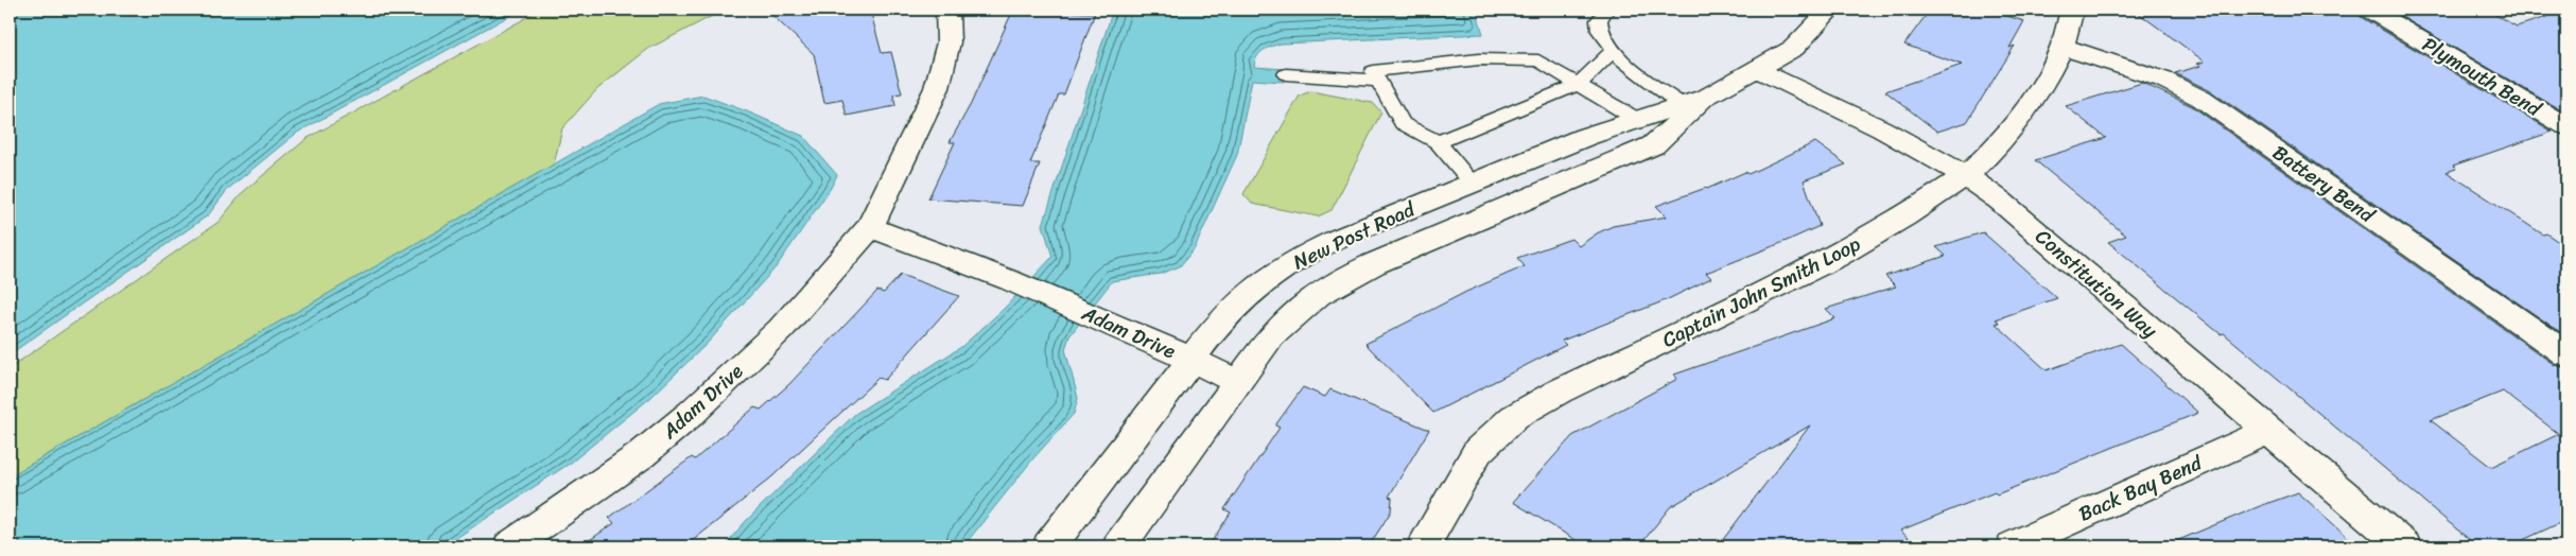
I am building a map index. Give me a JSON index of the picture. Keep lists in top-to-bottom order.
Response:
{
  "streets": {
    "street": [
      "Plymouth Bend",
      "Battery Bend",
      "New Post Road",
      "Constitution Way",
      "Captain John Smith Loop",
      "Adam Drive",
      "Back Bay Bend"
    ]
  },
  "crossings": [
    ["Battery Bend", "Captain John Smith Loop"],
    ["New Post Road", "Constitution Way"],
    ["New Post Road", "Adam Drive"],
    ["Constitution Way", "Captain John Smith Loop"],
    ["Constitution Way", "Back Bay Bend"]
  ]
}
